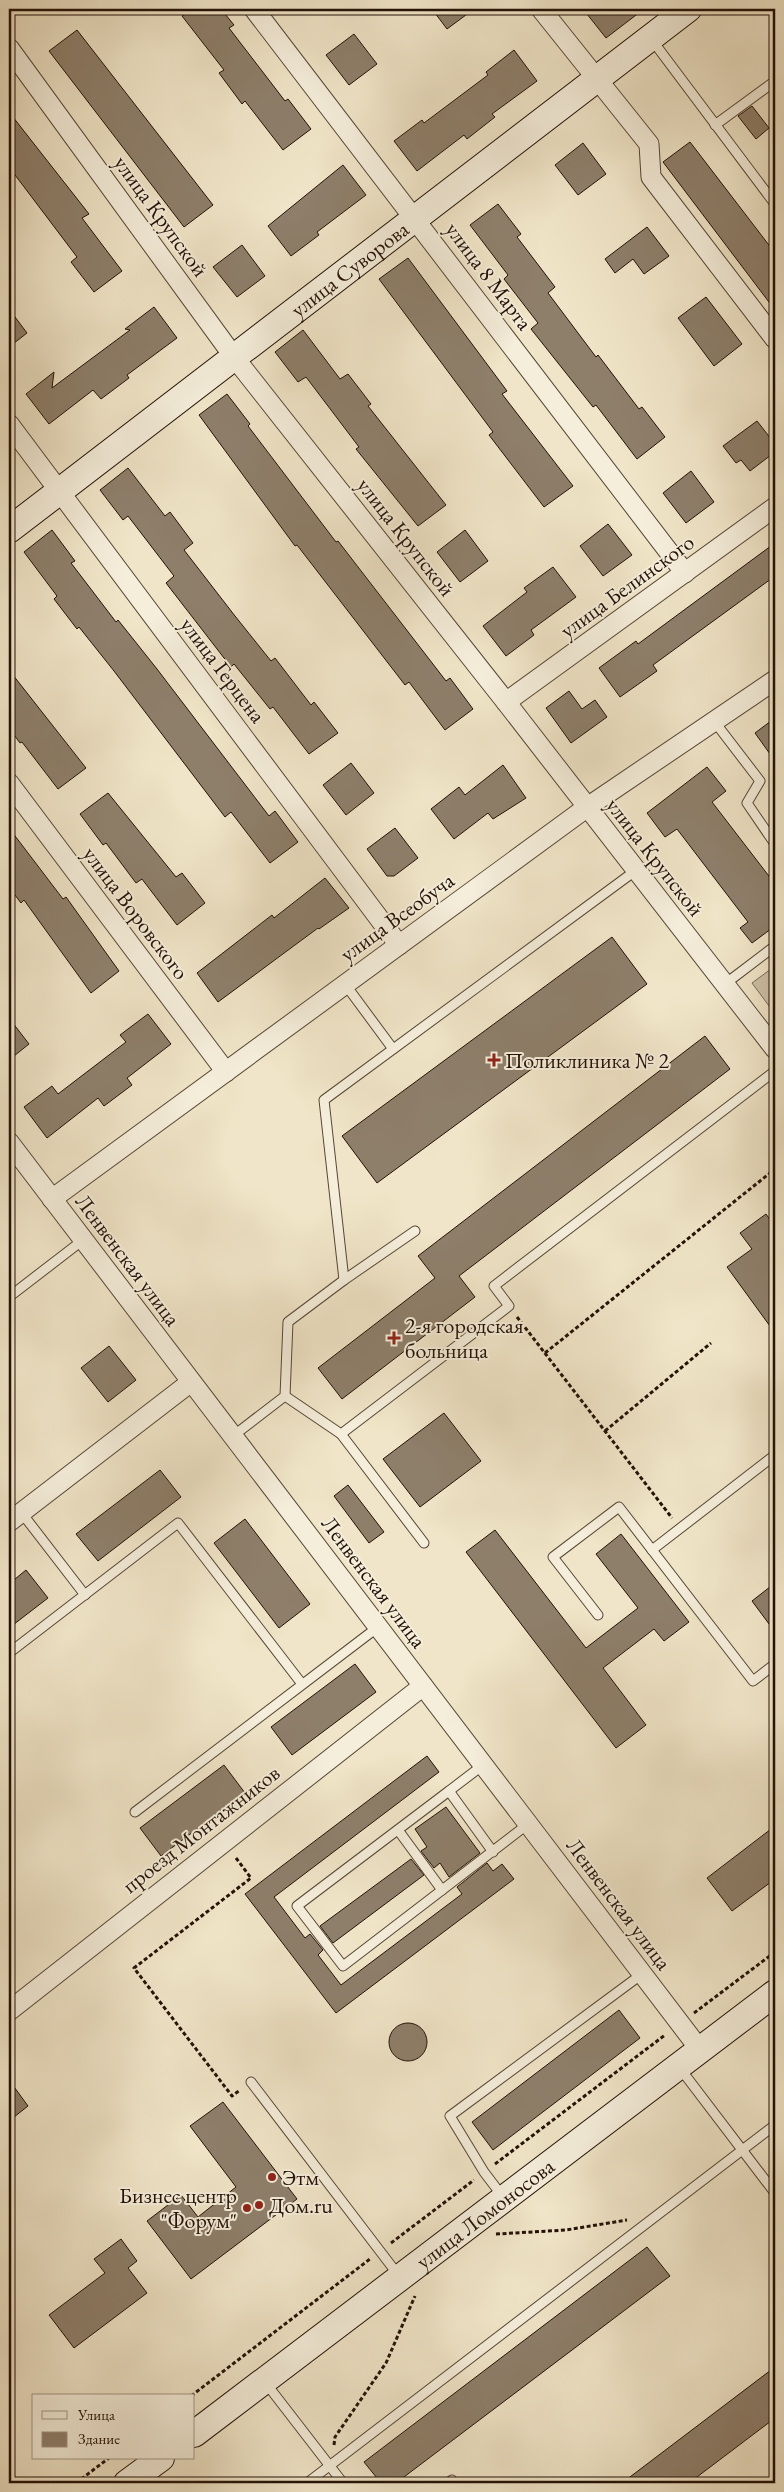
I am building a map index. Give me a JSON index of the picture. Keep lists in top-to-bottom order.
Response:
{
  "streets": {
    "street": [
      "улица Крупской",
      "улица Суворова",
      "улица 8 Марта",
      "улица Белинского",
      "улица Герцена",
      "улица Воровского",
      "улица Всеобуча",
      "Ленвенская улица",
      "проезд Монтажников",
      "улица Ломоносова"
    ]
  },
  "crossings": [
    ["улица Крупской", "улица Суворова"],
    ["улица Крупской", "улица Белинского"],
    ["улица Крупской", "улица Всеобуча"],
    ["улица Суворова", "улица 8 Марта"],
    ["улица Суворова", "улица Герцена"],
    ["улица 8 Марта", "улица Белинского"],
    ["улица Герцена", "улица Всеобуча"],
    ["улица Воровского", "улица Всеобуча"],
    ["улица Всеобуча", "Ленвенская улица"],
    ["Ленвенская улица", "проезд Монтажников"],
    ["Ленвенская улица", "улица Ломоносова"]
  ],
  "places": {
    "health": ["Поликлиника № 2", "2-я городская больница"],
    "other": ["Этм", "Дом.ru", "Бизнес центр \"Форум\""]
  },
  "legend": ["Улица", "Здание"]
}
